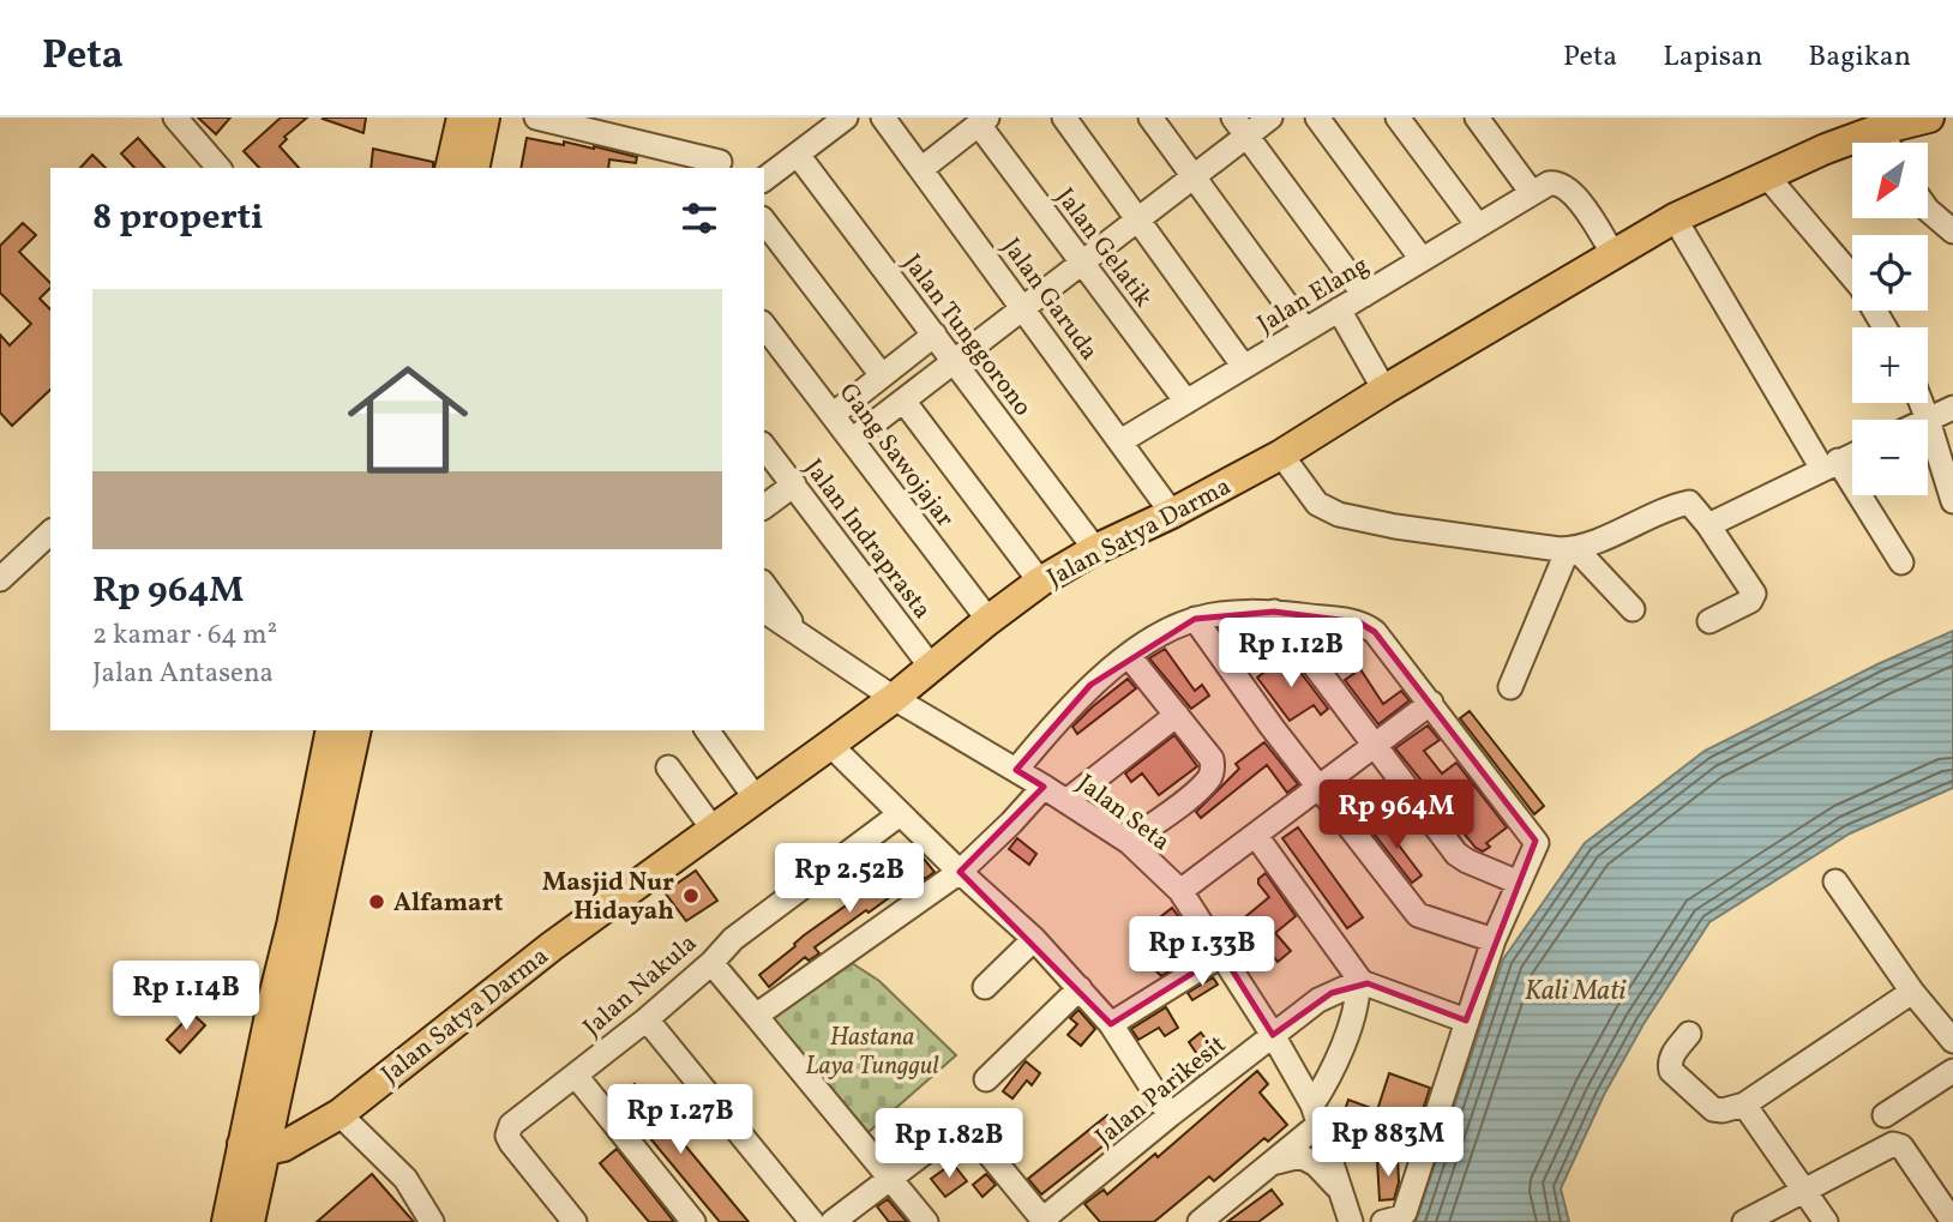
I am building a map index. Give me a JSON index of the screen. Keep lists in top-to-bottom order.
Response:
{
  "streets": {
    "main road": ["Jalan Satya Darma"],
    "street": [
      "Jalan Gelatik",
      "Jalan Elang",
      "Jalan Garuda",
      "Jalan Tunggorono",
      "Gang Sawojajar",
      "Jalan Indraprasta",
      "Jalan Seta",
      "Jalan Nakula",
      "Jalan Parikesit"
    ]
  },
  "crossings": [
    ["Jalan Gelatik", "Jalan Elang"],
    ["Jalan Elang", "Jalan Garuda"],
    ["Jalan Garuda", "Jalan Satya Darma"],
    ["Jalan Tunggorono", "Jalan Satya Darma"],
    ["Gang Sawojajar", "Jalan Satya Darma"],
    ["Jalan Satya Darma", "Jalan Indraprasta"],
    ["Jalan Satya Darma", "Jalan Seta"],
    ["Jalan Seta", "Jalan Parikesit"]
  ],
  "water": ["Kali Mati"],
  "parks": ["Hastana Laya Tunggul"],
  "places": ["Masjid Nur Hidayah", "Alfamart"],
  "north": "bottom left",
  "page": {
    "header": "Peta",
    "nav": ["Peta", "Lapisan", "Bagikan"],
    "map_buttons": ["+", "−"],
    "heading": "8 properti",
    "list": [
      {
        "name": "Rp 964M",
        "note": "2 kamar · 64 m² · Jalan Antasena"
      }
    ],
    "price": [
      "Rp 1.12B",
      "Rp 964M",
      "Rp 2.52B",
      "Rp 1.33B",
      "Rp 1.14B",
      "Rp 1.27B",
      "Rp 883M",
      "Rp 1.82B"
    ]
  }
}
